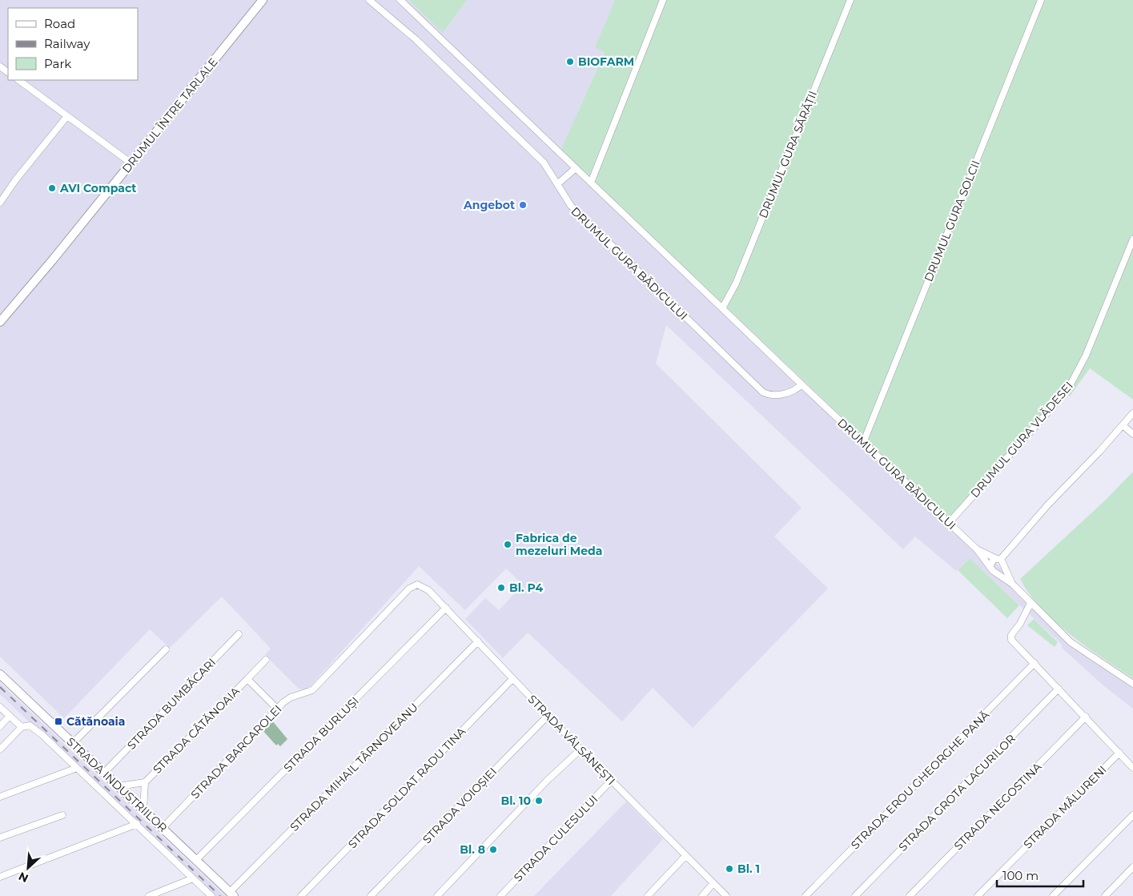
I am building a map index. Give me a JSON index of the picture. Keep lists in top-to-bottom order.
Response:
{
  "streets": {
    "main road": ["DRUMUL ÎNTRE TARLALE", "STRADA INDUSTRIILOR"],
    "street": [
      "DRUMUL GURA SĂRĂȚII",
      "DRUMUL GURA SOLCII",
      "DRUMUL GURA BĂDICULUI",
      "DRUMUL GURA VLĂDESEI",
      "STRADA BUMBĂCARI",
      "STRADA CĂTĂNOAIA",
      "STRADA BURLUȘI",
      "STRADA VÂLSĂNEȘTI",
      "STRADA BARCAROLEI",
      "STRADA MIHAIL TÂRNOVEANU",
      "STRADA EROU GHEORGHE PANĂ",
      "STRADA SOLDAT RADU TINA",
      "STRADA GROTA LACURILOR",
      "STRADA VOIOȘIEI",
      "STRADA NEGOSTINA",
      "STRADA MĂLURENI",
      "STRADA CULESULUI"
    ]
  },
  "crossings": [
    ["DRUMUL GURA SĂRĂȚII", "DRUMUL GURA BĂDICULUI"],
    ["DRUMUL GURA SOLCII", "DRUMUL GURA BĂDICULUI"],
    ["DRUMUL GURA BĂDICULUI", "DRUMUL GURA VLĂDESEI"],
    ["STRADA BUMBĂCARI", "STRADA INDUSTRIILOR"],
    ["STRADA CĂTĂNOAIA", "STRADA BARCAROLEI"],
    ["STRADA CĂTĂNOAIA", "STRADA INDUSTRIILOR"],
    ["STRADA BURLUȘI", "STRADA VÂLSĂNEȘTI"],
    ["STRADA BURLUȘI", "STRADA INDUSTRIILOR"],
    ["STRADA VÂLSĂNEȘTI", "STRADA BARCAROLEI"],
    ["STRADA VÂLSĂNEȘTI", "STRADA MIHAIL TÂRNOVEANU"],
    ["STRADA VÂLSĂNEȘTI", "STRADA SOLDAT RADU TINA"],
    ["STRADA VÂLSĂNEȘTI", "STRADA VOIOȘIEI"],
    ["STRADA VÂLSĂNEȘTI", "STRADA CULESULUI"],
    ["STRADA BARCAROLEI", "STRADA INDUSTRIILOR"],
    ["STRADA MIHAIL TÂRNOVEANU", "STRADA INDUSTRIILOR"]
  ],
  "places": {
    "other": [
      "BIOFARM",
      "AVI Compact",
      "Angebot",
      "Fabrica de mezeluri Meda",
      "Bl. P4",
      "Bl. 10",
      "Bl. 8",
      "Bl. 1"
    ],
    "transit": ["Cătănoaia"]
  },
  "legend": ["Road", "Railway", "Park"],
  "scale_bar": "100 m",
  "north": "bottom left"
}
